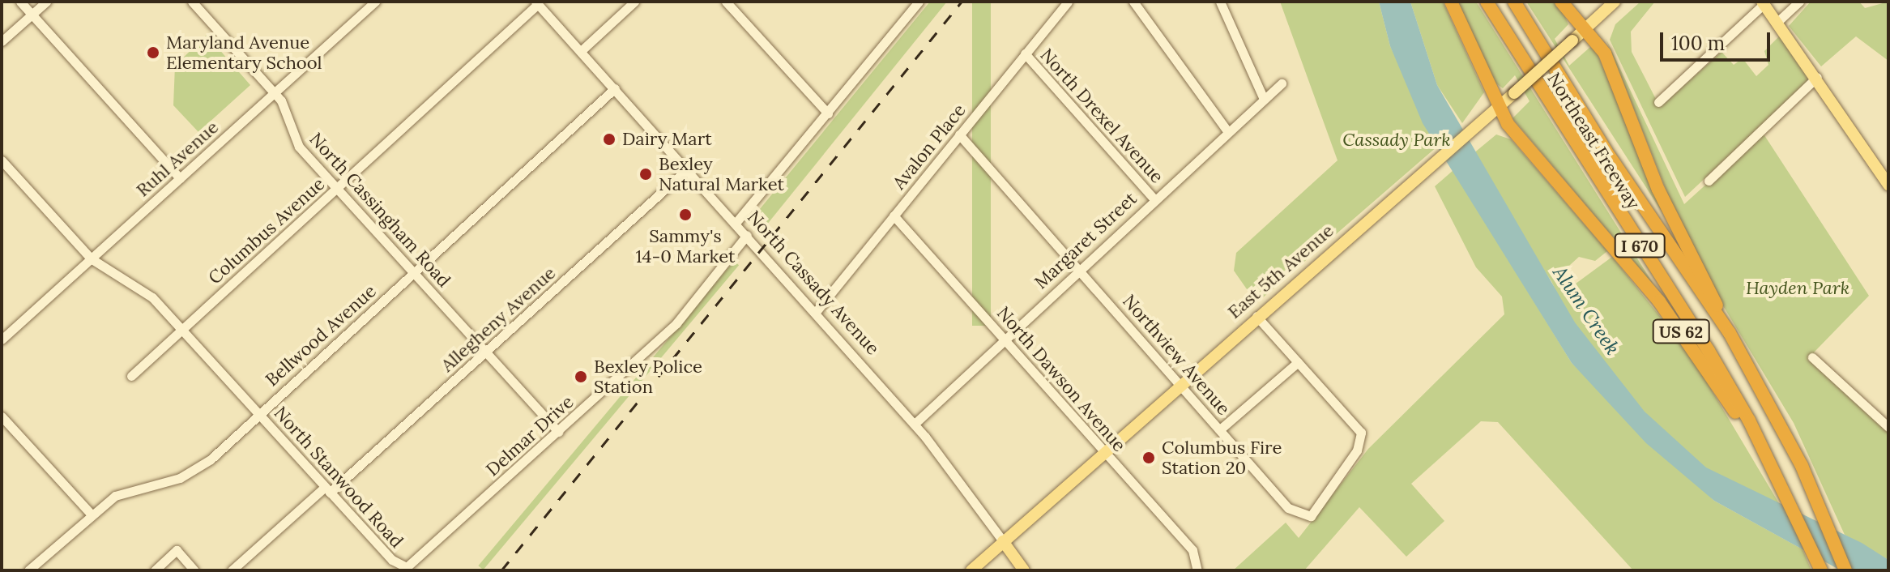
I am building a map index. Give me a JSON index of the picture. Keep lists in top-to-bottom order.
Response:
{
  "streets": {
    "highway": ["Northeast Freeway", "I 670", "US 62"],
    "main road": ["East 5th Avenue", "North Cassady Avenue"],
    "street": [
      "North Drexel Avenue",
      "Avalon Place",
      "Ruhl Avenue",
      "North Cassingham Road",
      "Columbus Avenue",
      "Margaret Street",
      "Allegheny Avenue",
      "Bellwood Avenue",
      "Northview Avenue",
      "North Dawson Avenue",
      "Delmar Drive",
      "North Stanwood Road"
    ]
  },
  "crossings": [
    ["North Drexel Avenue", "Avalon Place"],
    ["North Drexel Avenue", "Margaret Street"],
    ["Northeast Freeway", "East 5th Avenue"],
    ["Northeast Freeway", "US 62"],
    ["Avalon Place", "North Cassady Avenue"],
    ["Avalon Place", "Northview Avenue"],
    ["Avalon Place", "North Dawson Avenue"],
    ["Ruhl Avenue", "North Cassingham Road"],
    ["Ruhl Avenue", "North Stanwood Road"],
    ["North Cassingham Road", "Columbus Avenue"],
    ["North Cassingham Road", "Allegheny Avenue"],
    ["North Cassingham Road", "Bellwood Avenue"],
    ["North Cassingham Road", "Delmar Drive"],
    ["Columbus Avenue", "North Cassady Avenue"],
    ["Columbus Avenue", "North Stanwood Road"],
    ["Margaret Street", "North Cassady Avenue"],
    ["Margaret Street", "Northview Avenue"],
    ["Margaret Street", "North Dawson Avenue"],
    ["East 5th Avenue", "North Cassady Avenue"],
    ["East 5th Avenue", "US 62"],
    ["East 5th Avenue", "Northview Avenue"],
    ["East 5th Avenue", "North Dawson Avenue"],
    ["North Cassady Avenue", "Allegheny Avenue"],
    ["North Cassady Avenue", "Bellwood Avenue"],
    ["North Cassady Avenue", "Delmar Drive"],
    ["Allegheny Avenue", "North Stanwood Road"],
    ["Bellwood Avenue", "North Stanwood Road"],
    ["Delmar Drive", "North Stanwood Road"]
  ],
  "water": ["Alum Creek"],
  "parks": ["Cassady Park", "Hayden Park"],
  "places": [
    "Maryland Avenue Elementary School",
    "Dairy Mart",
    "Bexley Natural Market",
    "Sammy's 14-0 Market",
    "Bexley Police Station",
    "Columbus Fire Station 20"
  ],
  "scale_bar": "100 m"
}
